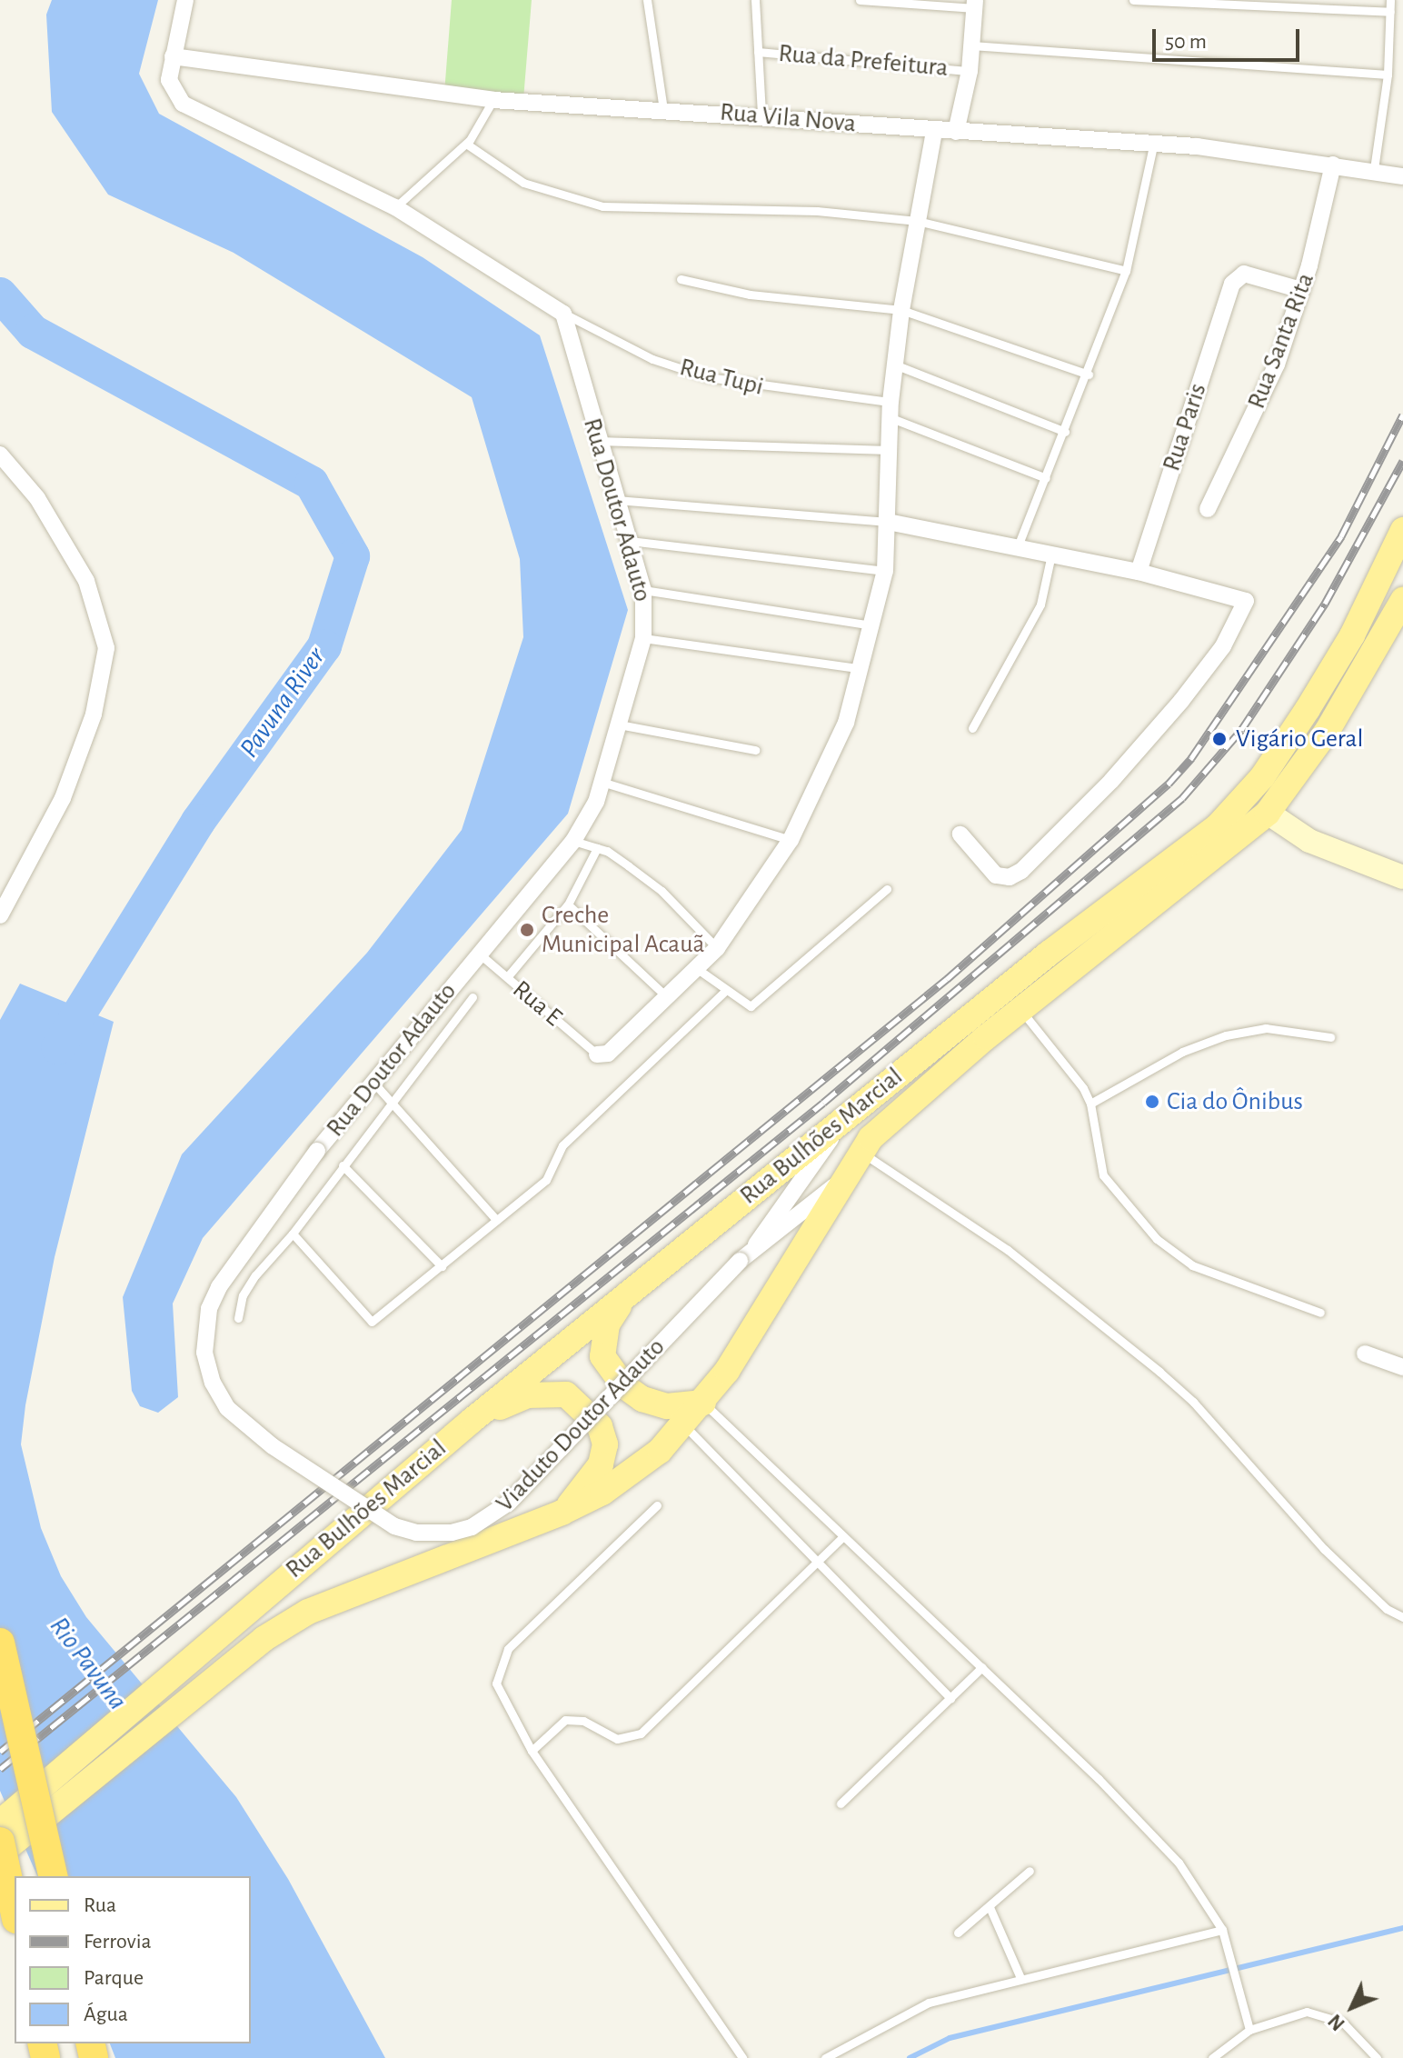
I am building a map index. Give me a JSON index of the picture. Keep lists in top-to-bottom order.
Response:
{
  "streets": {
    "main road": ["Rua Bulhões Marcial"],
    "street": [
      "Rua Vila Nova",
      "Rua Santa Rita",
      "Rua Paris",
      "Rua Doutor Adauto",
      "Viaduto Doutor Adauto"
    ],
    "lane": ["Rua da Prefeitura", "Rua Tupi", "Rua E"]
  },
  "crossings": [
    ["Rua Vila Nova", "Rua Santa Rita"],
    ["Rua Santa Rita", "Rua Paris"],
    ["Rua Tupi", "Rua Doutor Adauto"],
    ["Rua Doutor Adauto", "Rua E"],
    ["Rua Doutor Adauto", "Viaduto Doutor Adauto"],
    ["Rua Bulhões Marcial", "Viaduto Doutor Adauto"]
  ],
  "water": ["Pavuna River", "Rio Pavuna"],
  "places": ["Vigário Geral", "Creche Municipal Acauã", "Cia do Ônibus"],
  "legend": [
    "Rua",
    "Ferrovia",
    "Parque",
    "Água"
  ],
  "scale_bar": "50 m",
  "north": "bottom left"
}
